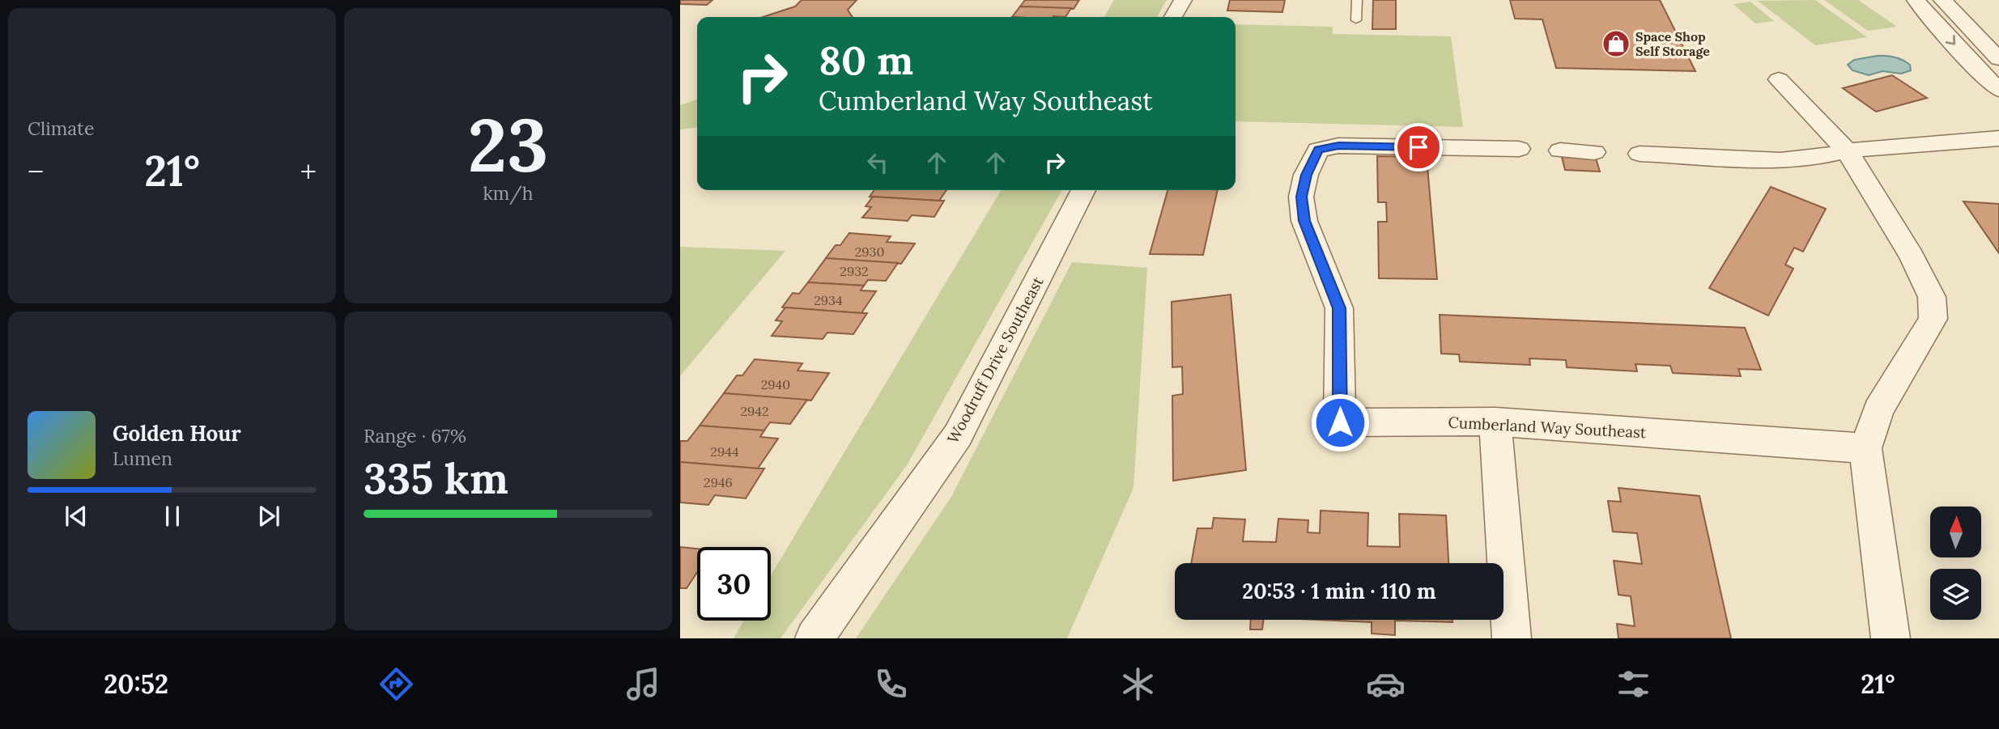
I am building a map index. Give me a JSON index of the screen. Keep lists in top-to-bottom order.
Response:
{
  "streets": {
    "street": ["Woodruff Drive Southeast", "Cumberland Way Southeast"]
  },
  "places": {
    "shop": ["Space Shop Self Storage"]
  },
  "house_numbers": [
    "2930",
    "2932",
    "2934",
    "2940",
    "2942",
    "2944",
    "2946"
  ],
  "north": "top",
  "page": {
    "tile": [
      "Climate",
      ["23", "km/h"],
      ["Range · 67%", "335 km"]
    ],
    "turn": ["80 m", "Cumberland Way Southeast"],
    "heat": ["−", "21°", "+"],
    "song": ["Golden Hour", "Lumen"],
    "limit": "30",
    "trip": "20:53 · 1 min · 110 m",
    "tabs": ["20:52", "21°"]
  }
}
